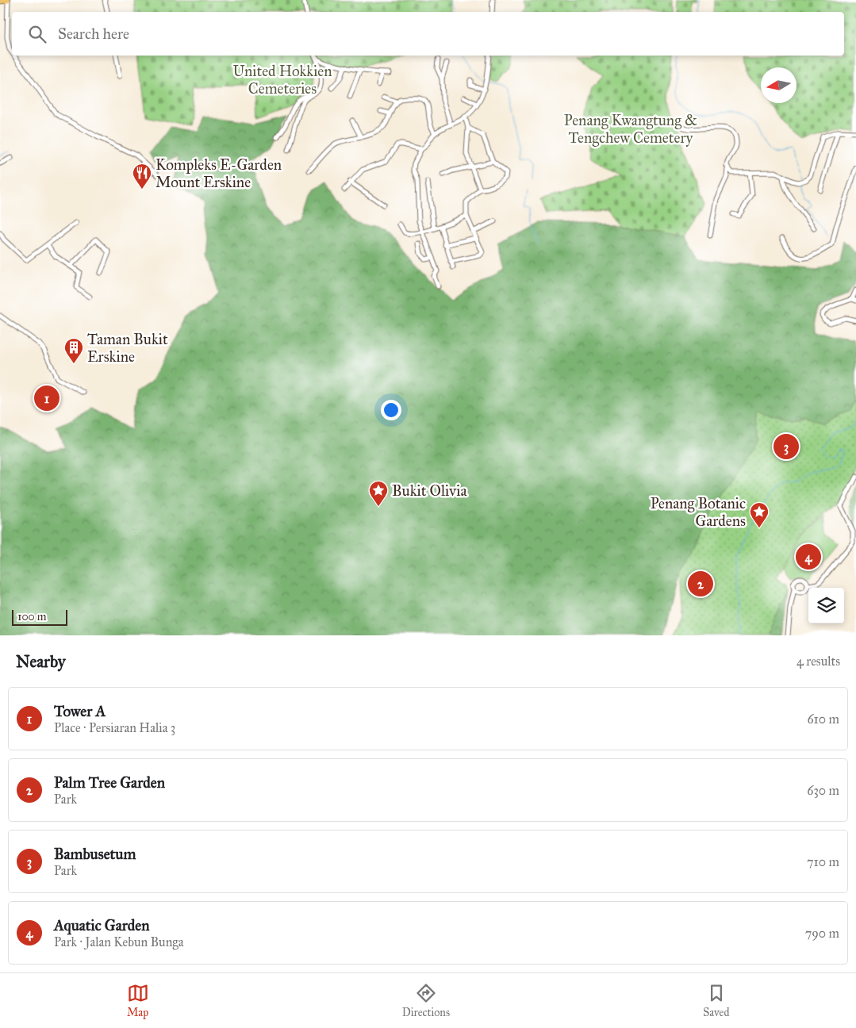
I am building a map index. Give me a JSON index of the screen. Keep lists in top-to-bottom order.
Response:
{
  "parks": ["United Hokkien Cemeteries", "Penang Kwangtung & Tengchew Cemetery"],
  "places": {
    "restaurant": ["Kompleks E-Garden Mount Erskine"],
    "building": ["Taman Bukit Erskine"],
    "place": ["Bukit Olivia", "Penang Botanic Gardens"]
  },
  "scale_bar": "100 m",
  "north": "left",
  "page": {
    "search": "Search here",
    "pins": [
      "1",
      "3",
      "4",
      "2"
    ],
    "scale": "100 m",
    "heading": ["Nearby", "4 results"],
    "list": [
      {
        "mark": "1",
        "name": "Tower A",
        "note": "Place · Persiaran Halia 3",
        "value": "610 m"
      },
      {
        "mark": "2",
        "name": "Palm Tree Garden",
        "note": "Park",
        "value": "630 m"
      },
      {
        "mark": "3",
        "name": "Bambusetum",
        "note": "Park",
        "value": "710 m"
      },
      {
        "mark": "4",
        "name": "Aquatic Garden",
        "note": "Park · Jalan Kebun Bunga",
        "value": "790 m"
      }
    ],
    "nav": ["Map", "Directions", "Saved"]
  }
}
